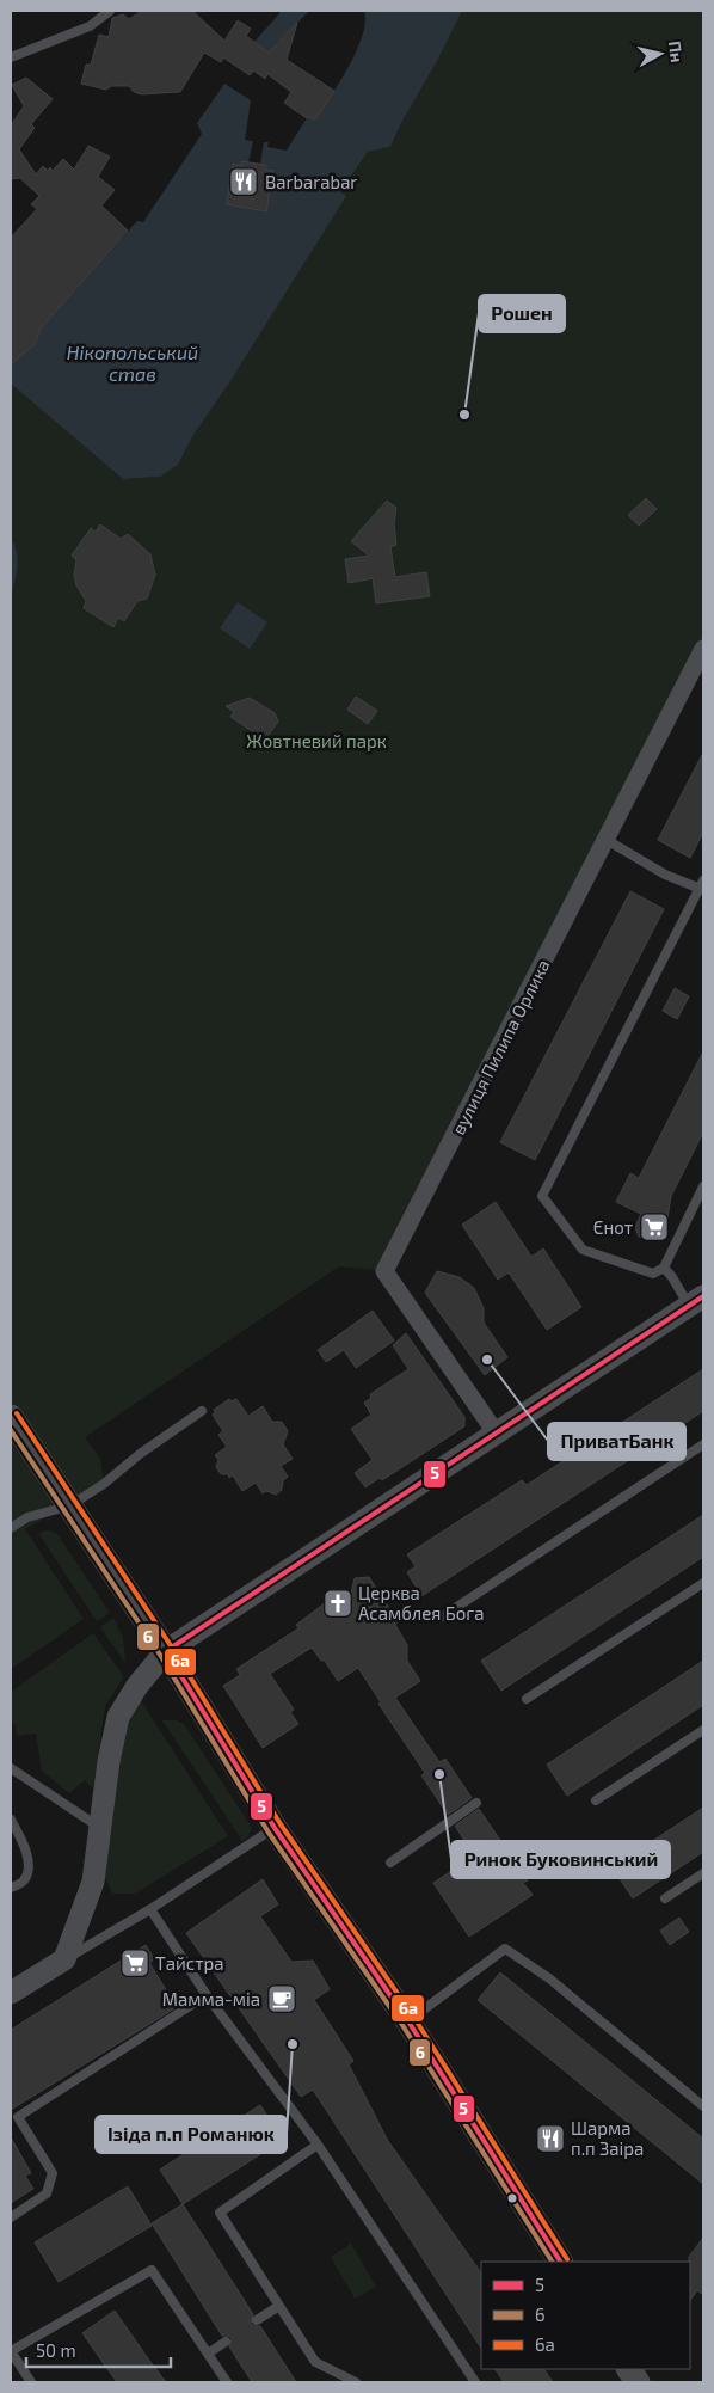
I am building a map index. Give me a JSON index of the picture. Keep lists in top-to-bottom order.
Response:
{
  "streets": {
    "street": ["вулиця Пилипа Орлика"]
  },
  "water": ["Нікопольський став"],
  "parks": ["Жовтневий парк"],
  "places": {
    "restaurant": ["Barbarabar", "Шарма п.п Заіра"],
    "other": [
      "Рошен",
      "ПриватБанк",
      "Ринок Буковинський",
      "Ізіда п.п Романюк"
    ],
    "supermarket": ["Єнот", "Тайстра"],
    "church": ["Церква Асамблея Бога"],
    "cafe": ["Мамма-міа"]
  },
  "lines": ["transit line 5", "transit line 6а", "transit line 6"],
  "legend": ["5", "6", "6а"],
  "scale_bar": "50 m",
  "north": "right"
}
